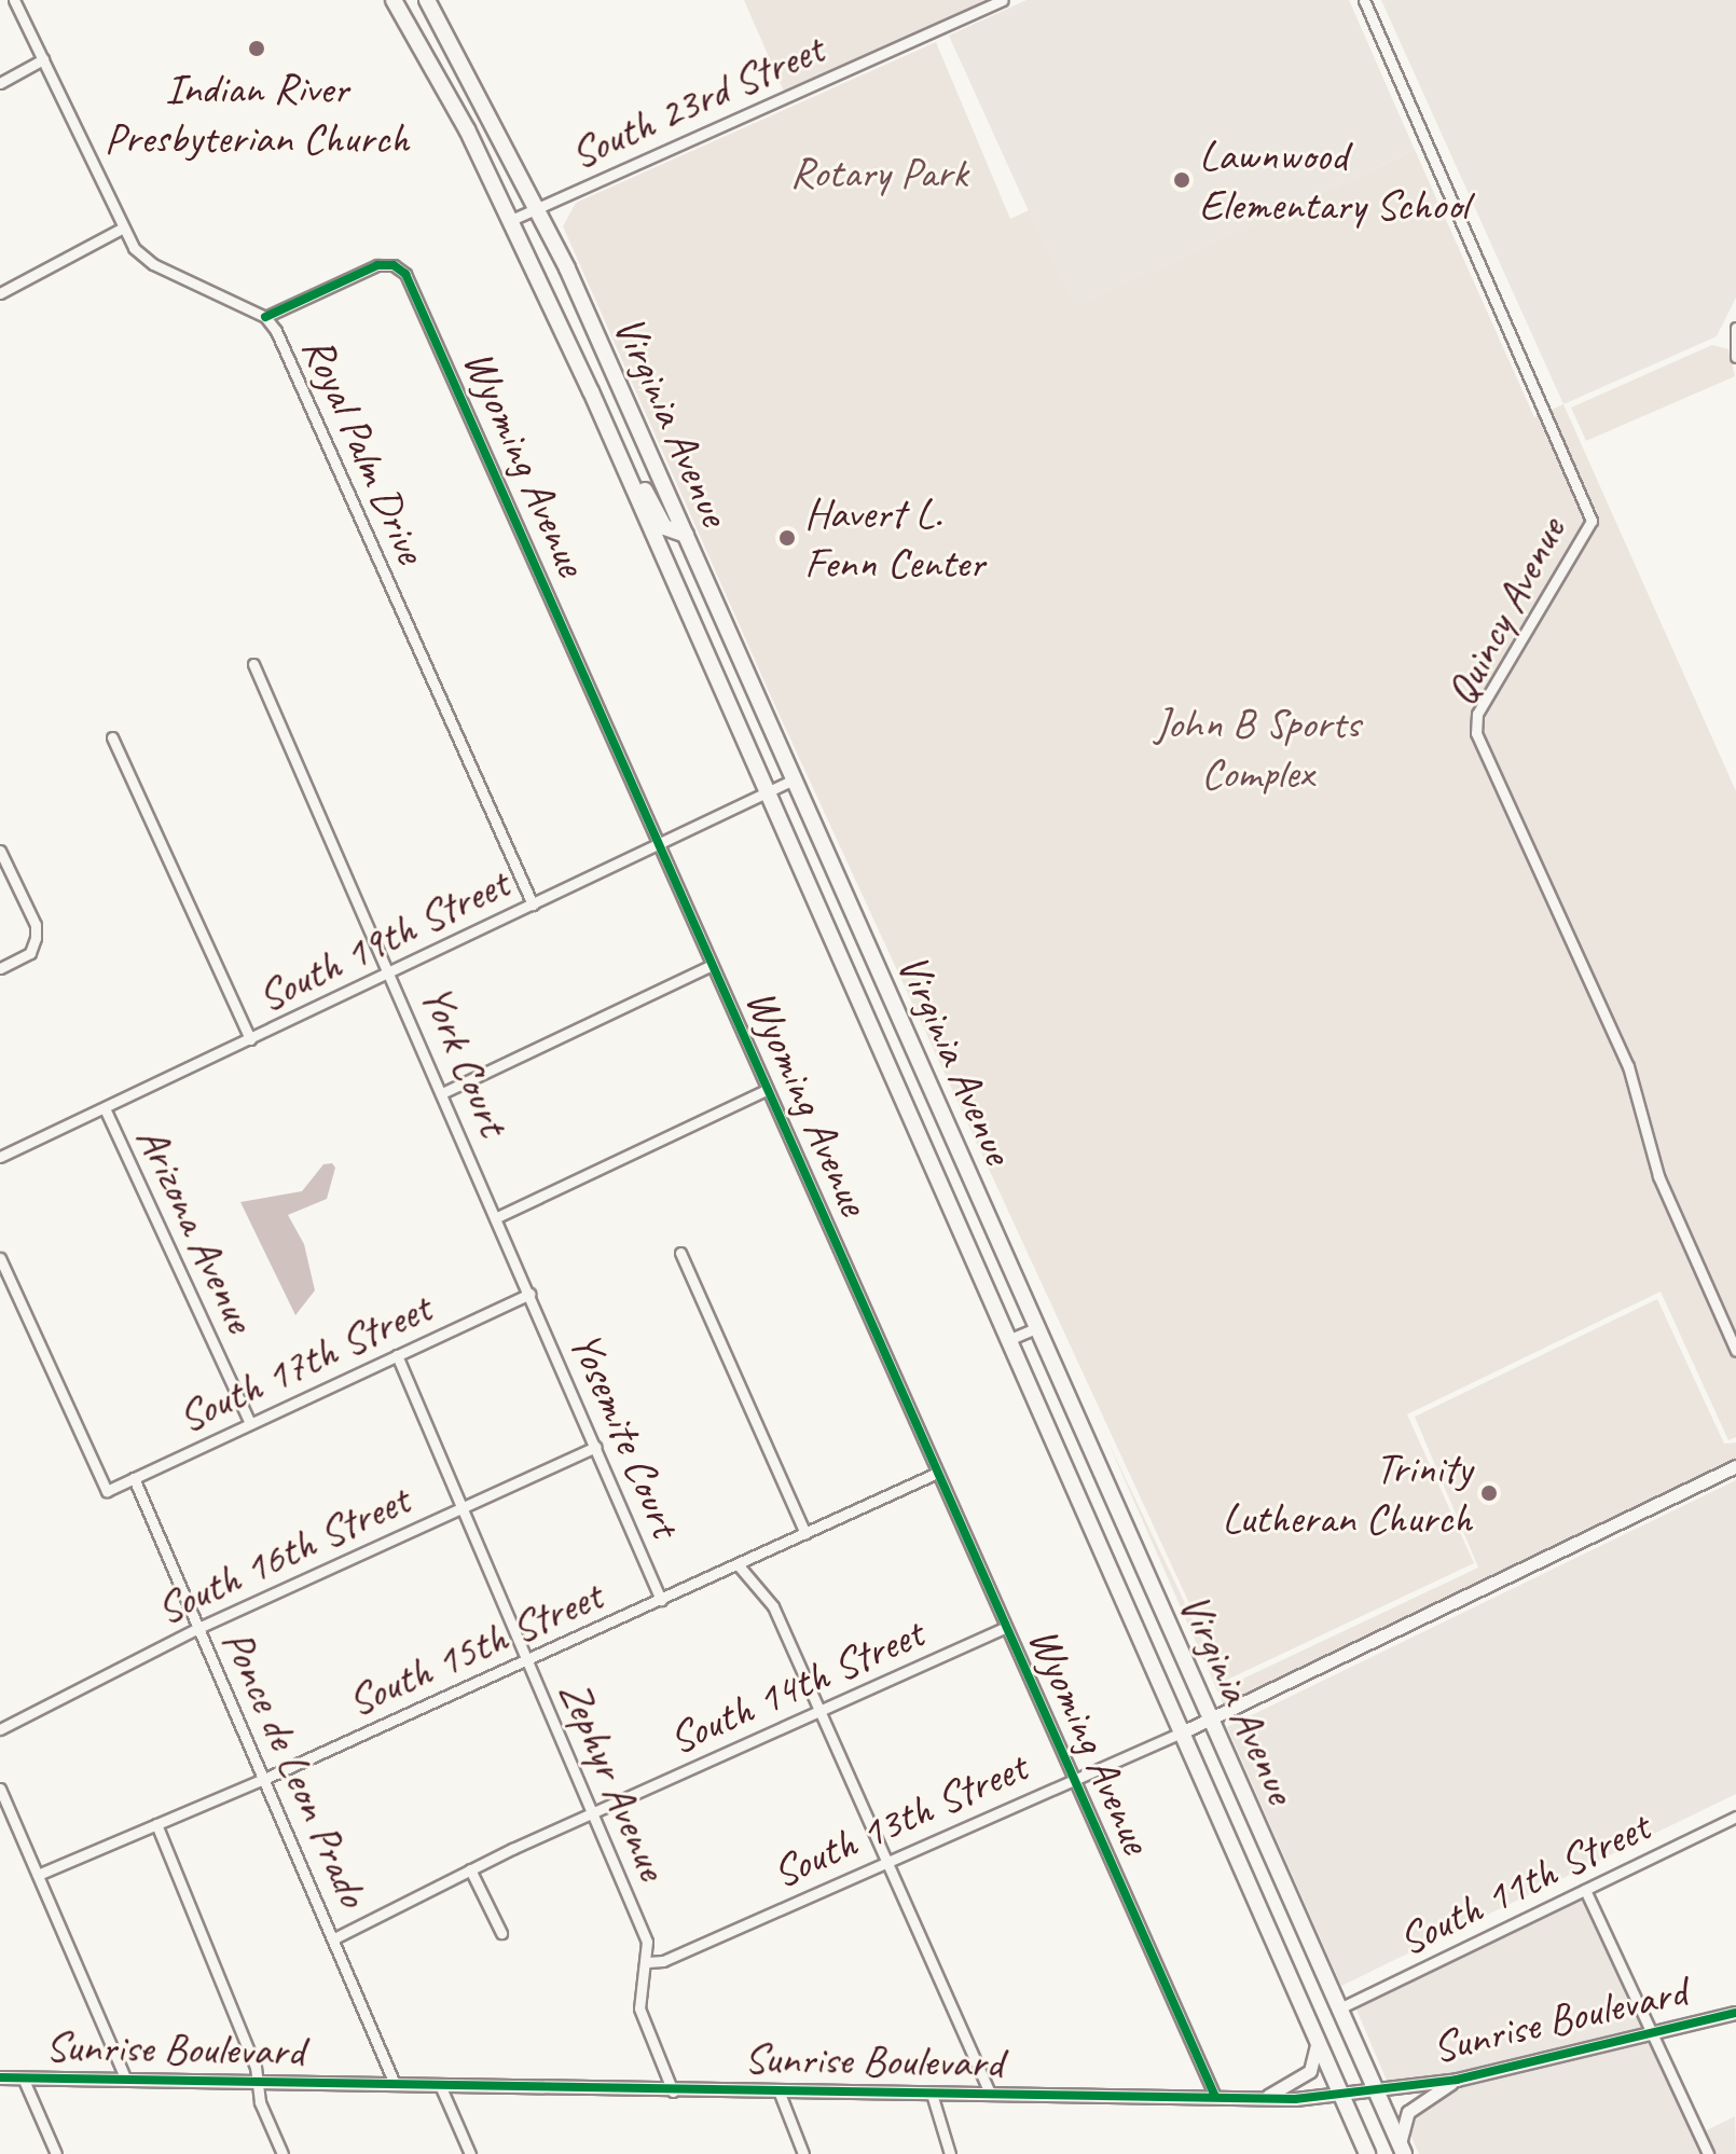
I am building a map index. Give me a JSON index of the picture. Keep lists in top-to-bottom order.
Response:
{
  "streets": {
    "main road": ["Virginia Avenue"],
    "street": [
      "South 23rd Street",
      "Royal Palm Drive",
      "Wyoming Avenue",
      "Quincy Avenue",
      "South 19th Street",
      "York Court",
      "Arizona Avenue",
      "South 17th Street",
      "Yosemite Court",
      "South 16th Street",
      "South 15th Street",
      "South 14th Street",
      "Ponce de Leon Prado",
      "Zephyr Avenue",
      "South 13th Street",
      "South 11th Street",
      "Sunrise Boulevard"
    ]
  },
  "crossings": [
    ["South 23rd Street", "Virginia Avenue"],
    ["Virginia Avenue", "South 19th Street"],
    ["Virginia Avenue", "South 13th Street"],
    ["Virginia Avenue", "South 11th Street"],
    ["Virginia Avenue", "Sunrise Boulevard"],
    ["Royal Palm Drive", "Wyoming Avenue"],
    ["Royal Palm Drive", "South 19th Street"],
    ["Wyoming Avenue", "South 19th Street"],
    ["Wyoming Avenue", "South 15th Street"],
    ["Wyoming Avenue", "South 14th Street"],
    ["Wyoming Avenue", "South 13th Street"],
    ["Wyoming Avenue", "Sunrise Boulevard"],
    ["South 19th Street", "York Court"],
    ["South 19th Street", "Arizona Avenue"],
    ["York Court", "South 17th Street"],
    ["York Court", "Yosemite Court"],
    ["Arizona Avenue", "South 17th Street"],
    ["South 17th Street", "Yosemite Court"],
    ["South 17th Street", "Ponce de Leon Prado"],
    ["South 17th Street", "Zephyr Avenue"],
    ["Yosemite Court", "South 16th Street"],
    ["Yosemite Court", "South 15th Street"],
    ["South 16th Street", "Ponce de Leon Prado"],
    ["South 16th Street", "Zephyr Avenue"],
    ["South 15th Street", "Ponce de Leon Prado"],
    ["South 15th Street", "Zephyr Avenue"],
    ["South 14th Street", "Ponce de Leon Prado"],
    ["South 14th Street", "Zephyr Avenue"],
    ["Ponce de Leon Prado", "Sunrise Boulevard"],
    ["Zephyr Avenue", "South 13th Street"],
    ["Zephyr Avenue", "Sunrise Boulevard"]
  ],
  "parks": ["Rotary Park", "John B Sports Complex"],
  "places": [
    "Indian River Presbyterian Church",
    "Lawnwood Elementary School",
    "Havert L. Fenn Center",
    "Trinity Lutheran Church"
  ]
}
